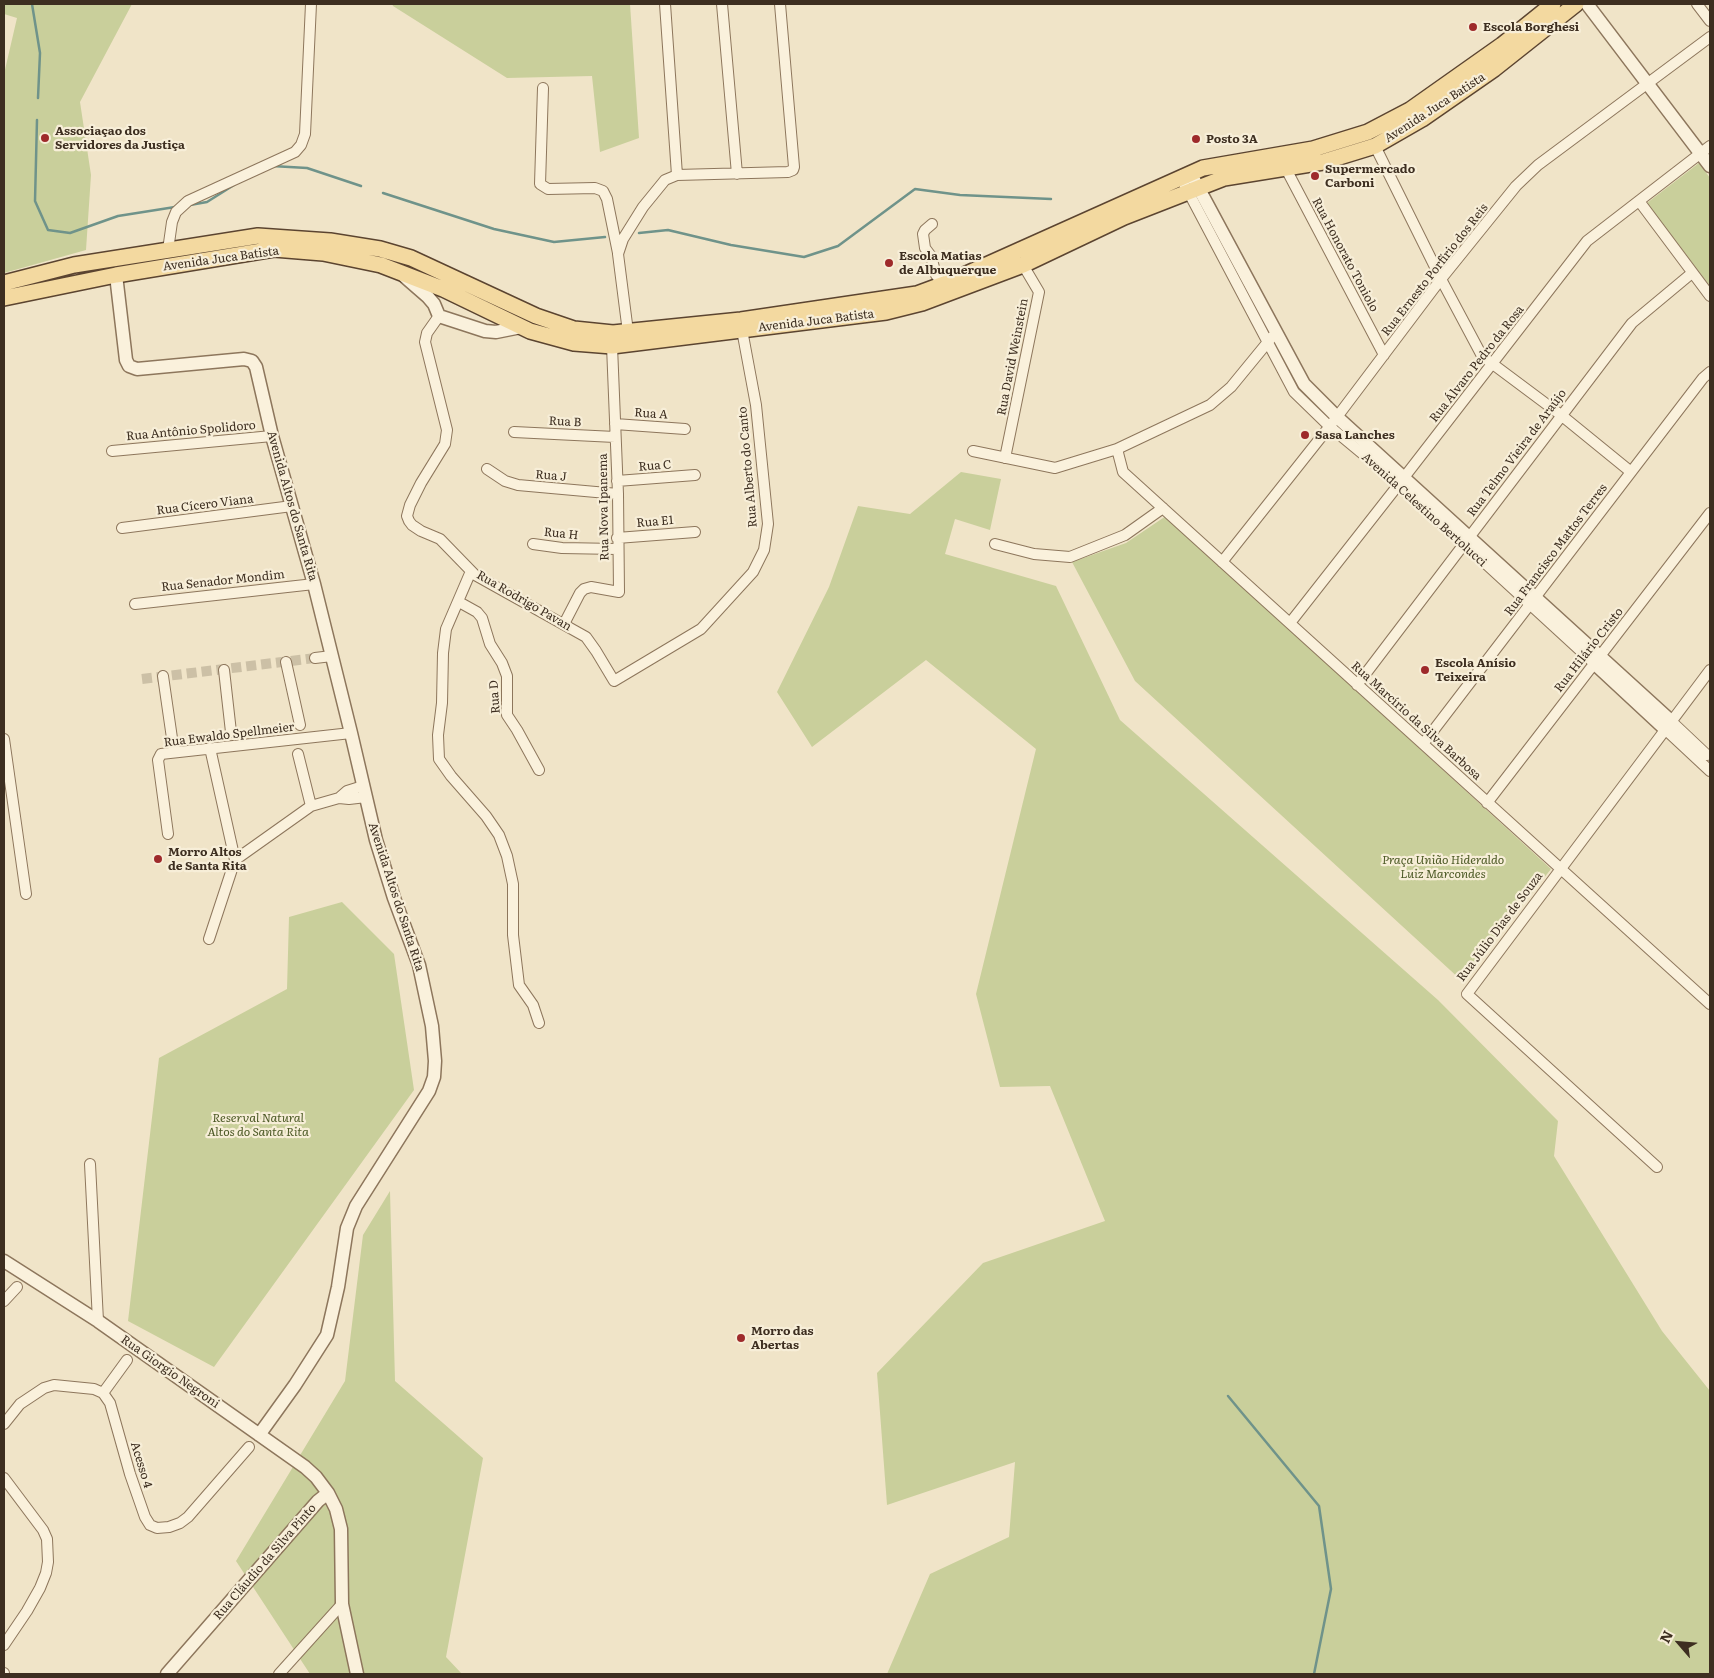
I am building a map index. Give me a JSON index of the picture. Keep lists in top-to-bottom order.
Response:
{
  "streets": {
    "main road": ["Avenida Juca Batista"],
    "street": [
      "Rua Honorato Toniolo",
      "Rua Ernesto Porfírio dos Reis",
      "Rua David Weinstein",
      "Rua Álvaro Pedro da Rosa",
      "Rua A",
      "Rua B",
      "Rua Antônio Spolidoro",
      "Rua Telmo Vieira de Araújo",
      "Rua C",
      "Rua Alberto do Canto",
      "Rua J",
      "Rua Cícero Viana",
      "Avenida Altos do Santa Rita",
      "Rua Nova Ipanema",
      "Avenida Celestino Bertolucci",
      "Rua E1",
      "Rua H",
      "Rua Francisco Mattos Terres",
      "Rua Senador Mondim",
      "Rua Rodrigo Pavan",
      "Rua Hilário Cristo",
      "Rua D",
      "Rua Marcírio da Silva Barbosa",
      "Rua Ewaldo Spellmeier",
      "Rua Júlio Dias de Souza",
      "Rua Giorgio Negroni",
      "Acesso 4",
      "Rua Cláudio da Silva Pinto"
    ]
  },
  "crossings": [
    ["Avenida Juca Batista", "Rua Honorato Toniolo"],
    ["Avenida Juca Batista", "Rua David Weinstein"],
    ["Avenida Juca Batista", "Rua Alberto do Canto"],
    ["Avenida Juca Batista", "Avenida Altos do Santa Rita"],
    ["Avenida Juca Batista", "Rua Nova Ipanema"],
    ["Avenida Juca Batista", "Avenida Celestino Bertolucci"],
    ["Rua Honorato Toniolo", "Rua Ernesto Porfírio dos Reis"],
    ["Rua Ernesto Porfírio dos Reis", "Avenida Celestino Bertolucci"],
    ["Rua Ernesto Porfírio dos Reis", "Rua Marcírio da Silva Barbosa"],
    ["Rua Álvaro Pedro da Rosa", "Avenida Celestino Bertolucci"],
    ["Rua Álvaro Pedro da Rosa", "Rua Marcírio da Silva Barbosa"],
    ["Rua A", "Rua Nova Ipanema"],
    ["Rua B", "Rua Nova Ipanema"],
    ["Rua Antônio Spolidoro", "Avenida Altos do Santa Rita"],
    ["Rua Telmo Vieira de Araújo", "Avenida Celestino Bertolucci"],
    ["Rua Telmo Vieira de Araújo", "Rua Marcírio da Silva Barbosa"],
    ["Rua C", "Rua Nova Ipanema"],
    ["Rua Alberto do Canto", "Rua Rodrigo Pavan"],
    ["Rua J", "Rua Nova Ipanema"],
    ["Rua Cícero Viana", "Avenida Altos do Santa Rita"],
    ["Avenida Altos do Santa Rita", "Rua Senador Mondim"],
    ["Avenida Altos do Santa Rita", "Rua Ewaldo Spellmeier"],
    ["Avenida Altos do Santa Rita", "Rua Giorgio Negroni"],
    ["Rua Nova Ipanema", "Rua E1"],
    ["Rua Nova Ipanema", "Rua H"],
    ["Rua Nova Ipanema", "Rua Rodrigo Pavan"],
    ["Avenida Celestino Bertolucci", "Rua Francisco Mattos Terres"],
    ["Avenida Celestino Bertolucci", "Rua Hilário Cristo"],
    ["Avenida Celestino Bertolucci", "Rua Júlio Dias de Souza"],
    ["Rua Francisco Mattos Terres", "Rua Marcírio da Silva Barbosa"],
    ["Rua Hilário Cristo", "Rua Marcírio da Silva Barbosa"],
    ["Rua Marcírio da Silva Barbosa", "Rua Júlio Dias de Souza"],
    ["Rua Giorgio Negroni", "Rua Cláudio da Silva Pinto"]
  ],
  "parks": ["Praça União Hideraldo Luiz Marcondes", "Reserval Natural Altos do Santa Rita"],
  "places": [
    "Escola Borghesi",
    "Associaçao dos Servidores da Justiça",
    "Posto 3A",
    "Supermercado Carboni",
    "Escola Matias de Albuquerque",
    "Sasa Lanches",
    "Escola Anísio Teixeira",
    "Morro Altos de Santa Rita",
    "Morro das Abertas"
  ],
  "north": "top left"
}
